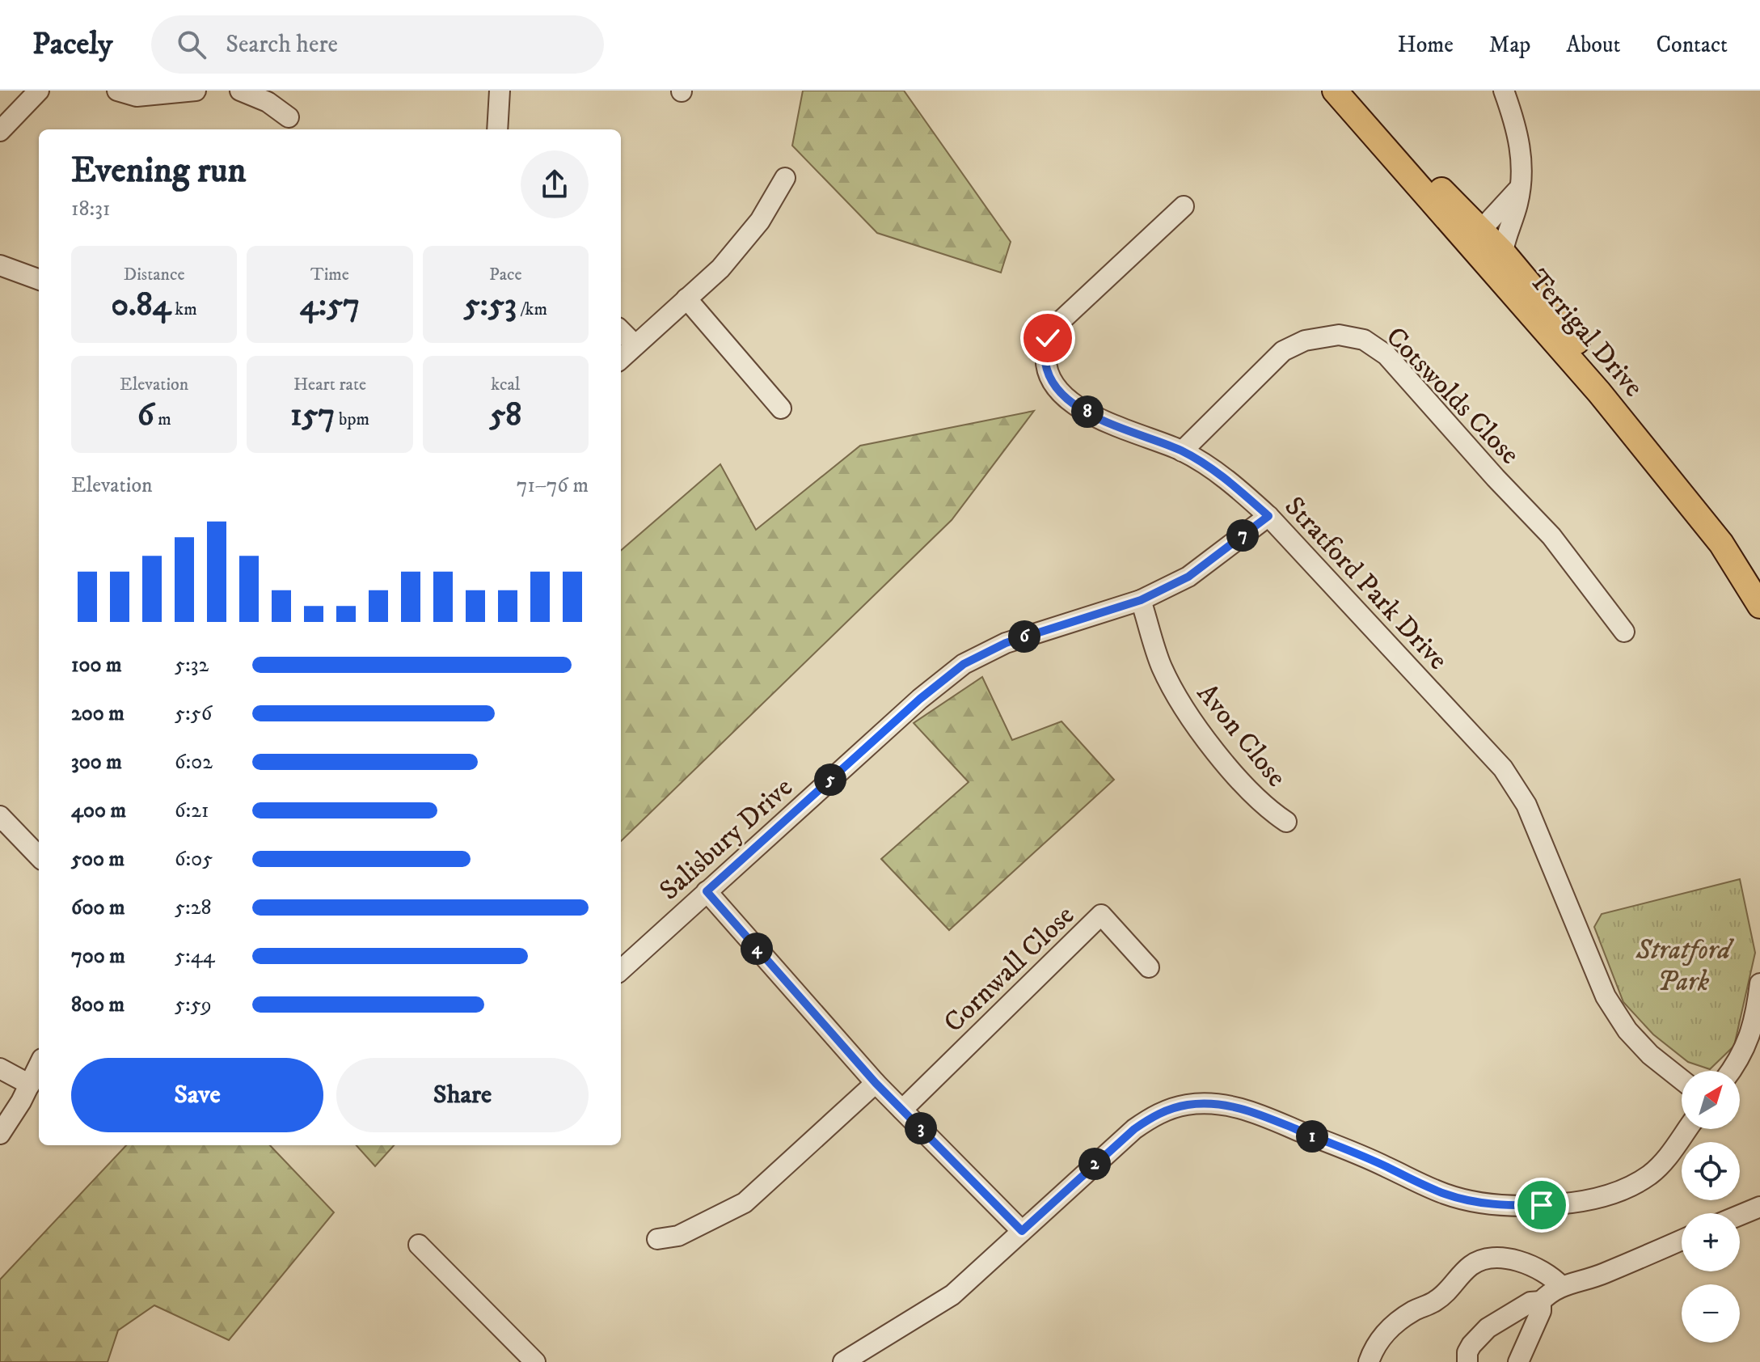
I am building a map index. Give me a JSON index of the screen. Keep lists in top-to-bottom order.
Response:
{
  "streets": {
    "main road": ["Terrigal Drive"],
    "street": [
      "Cotswolds Close",
      "Stratford Park Drive",
      "Avon Close",
      "Salisbury Drive",
      "Cornwall Close"
    ]
  },
  "crossings": [
    ["Cotswolds Close", "Stratford Park Drive"],
    ["Stratford Park Drive", "Salisbury Drive"],
    ["Avon Close", "Salisbury Drive"]
  ],
  "parks": ["Stratford Park"],
  "north": "top right",
  "page": {
    "header": "Pacely",
    "search": "Search here",
    "nav": [
      "Home",
      "Map",
      "About",
      "Contact"
    ],
    "heading": ["Evening run", "18:31"],
    "stats": [
      ["Distance", "0.84 km"],
      ["Time", "4:57"],
      ["Pace", "5:53 /km"],
      ["Elevation", "6 m"],
      ["Heart rate", "157 bpm"],
      ["kcal", "58"]
    ],
    "pins": [
      "8",
      "7",
      "6",
      "5",
      "4",
      "3",
      "1",
      "2"
    ],
    "chart": ["Elevation", "71–76 m"],
    "list": [
      {
        "name": "100 m",
        "note": "5:32"
      },
      {
        "name": "200 m",
        "note": "5:56"
      },
      {
        "name": "300 m",
        "note": "6:02"
      },
      {
        "name": "400 m",
        "note": "6:21"
      },
      {
        "name": "500 m",
        "note": "6:05"
      },
      {
        "name": "600 m",
        "note": "5:28"
      },
      {
        "name": "700 m",
        "note": "5:44"
      },
      {
        "name": "800 m",
        "note": "5:59"
      }
    ],
    "buttons": ["Save", "Share"],
    "map_buttons": ["+", "−"]
  }
}
